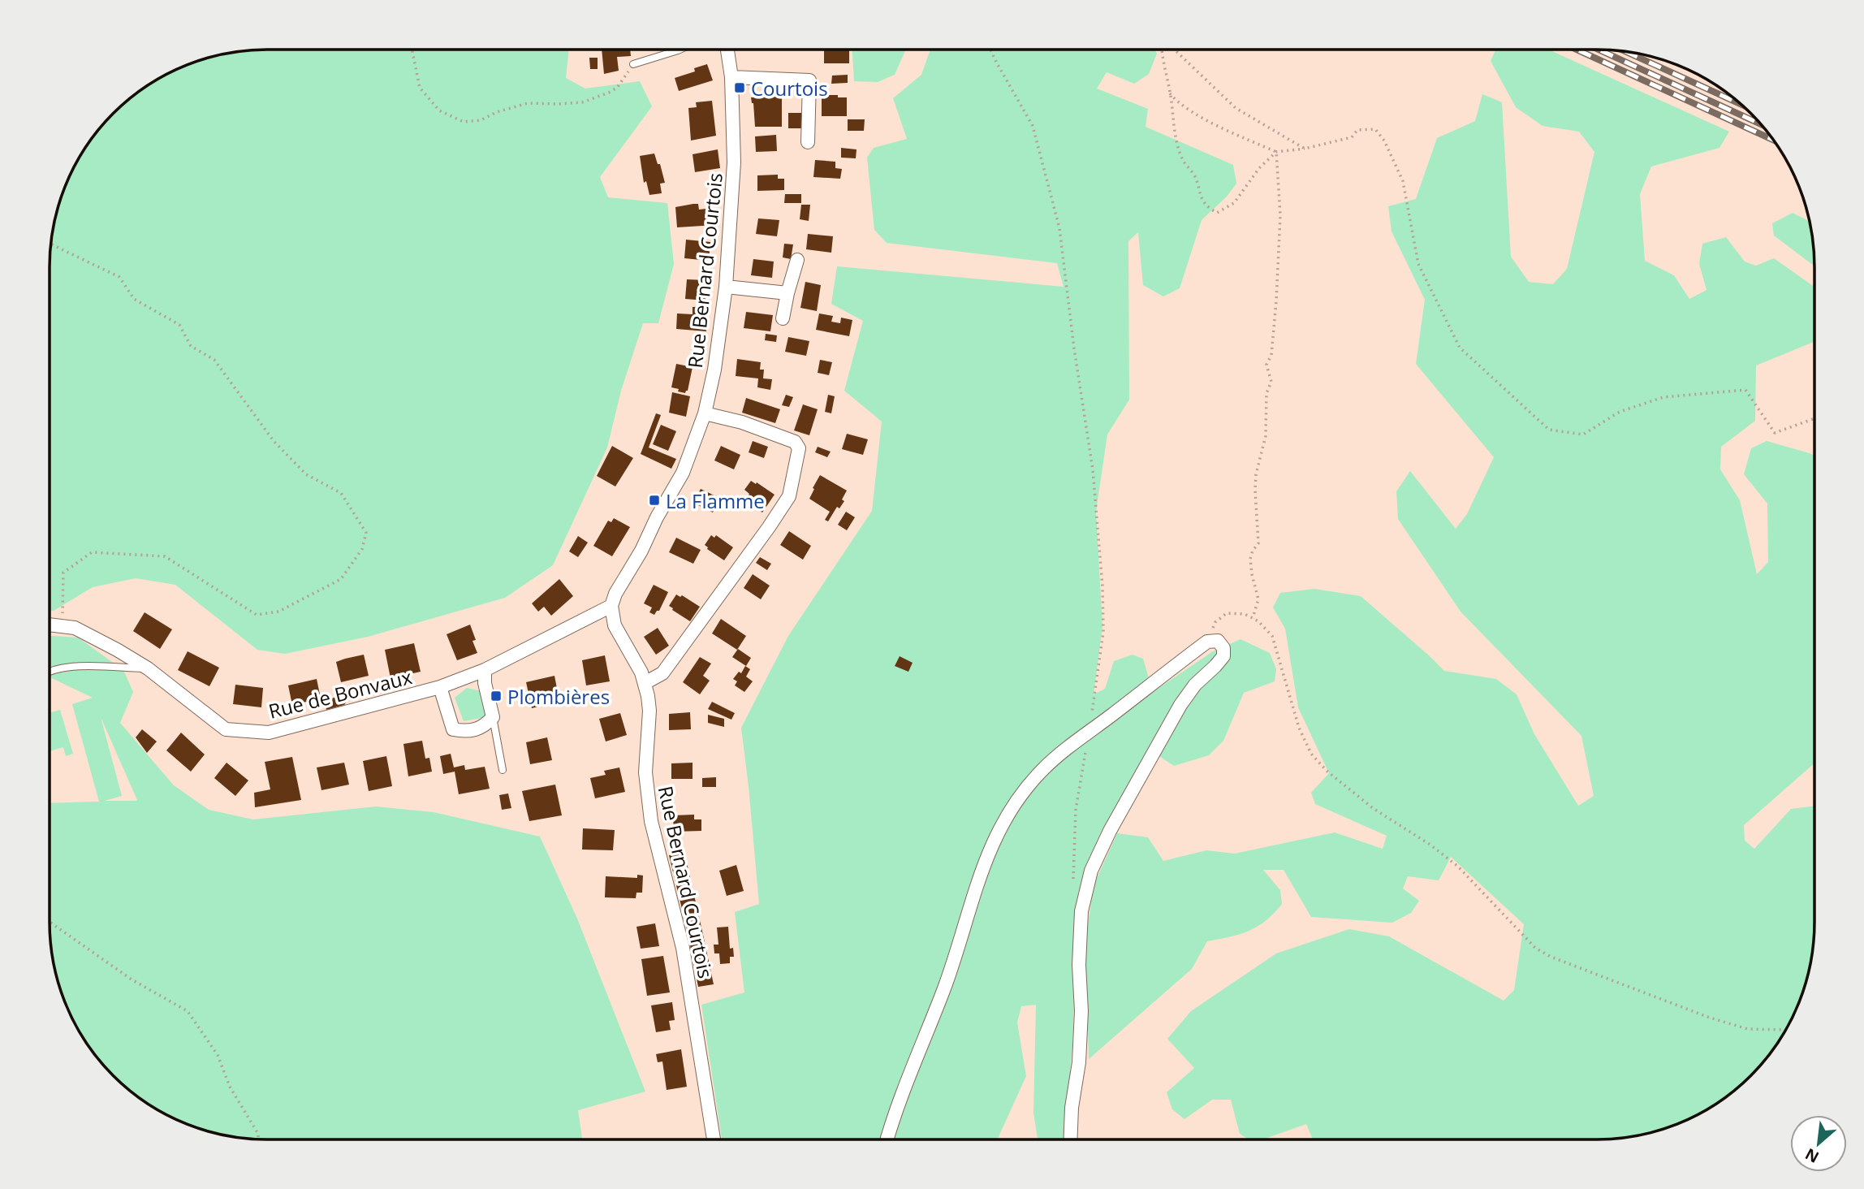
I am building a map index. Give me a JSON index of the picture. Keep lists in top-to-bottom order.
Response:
{
  "streets": {
    "street": ["Rue Bernard Courtois", "Rue de Bonvaux"]
  },
  "crossings": [
    ["Rue Bernard Courtois", "Rue de Bonvaux"]
  ],
  "places": {
    "transit": ["Courtois", "La Flamme", "Plombières"]
  },
  "north": "bottom left"
}
